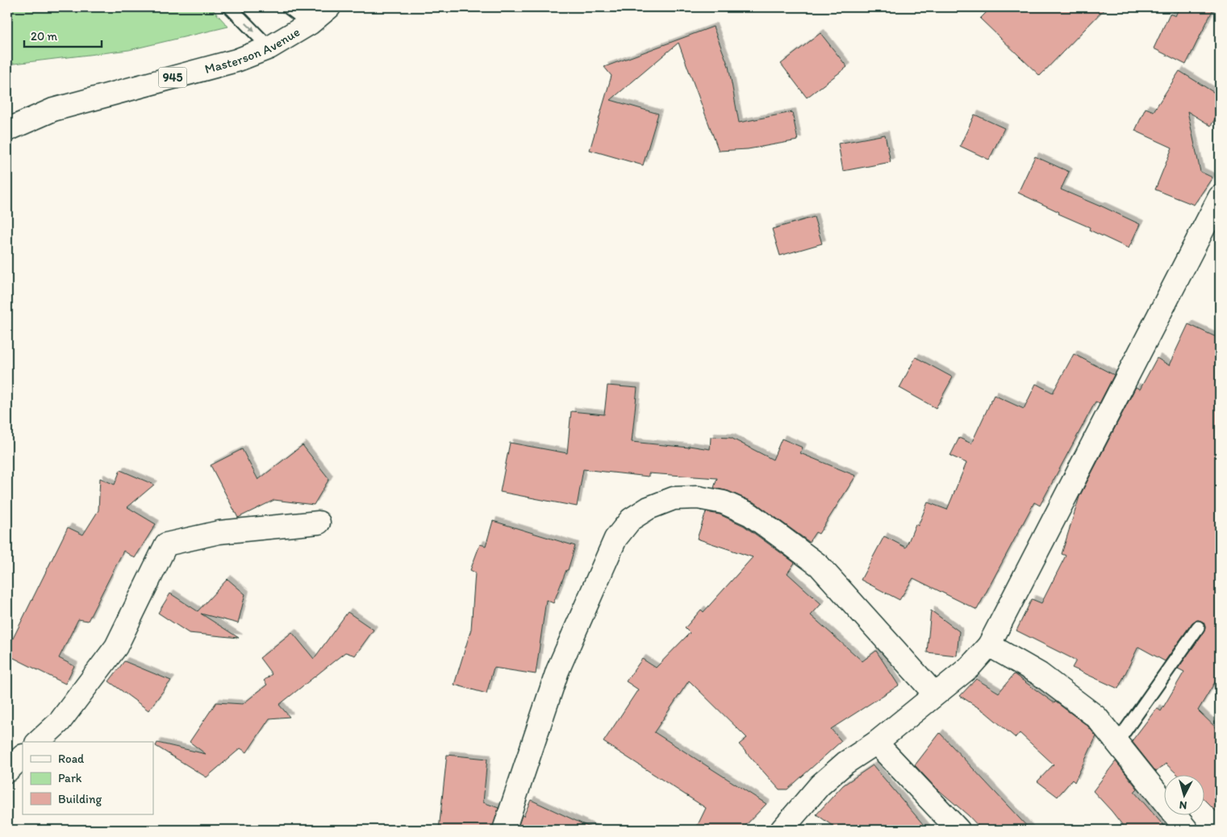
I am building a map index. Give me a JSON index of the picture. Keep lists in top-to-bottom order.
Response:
{
  "streets": {
    "street": ["Masterson Avenue", "945"]
  },
  "legend": ["Road", "Park", "Building"],
  "scale_bar": "20 m",
  "north": "bottom"
}
